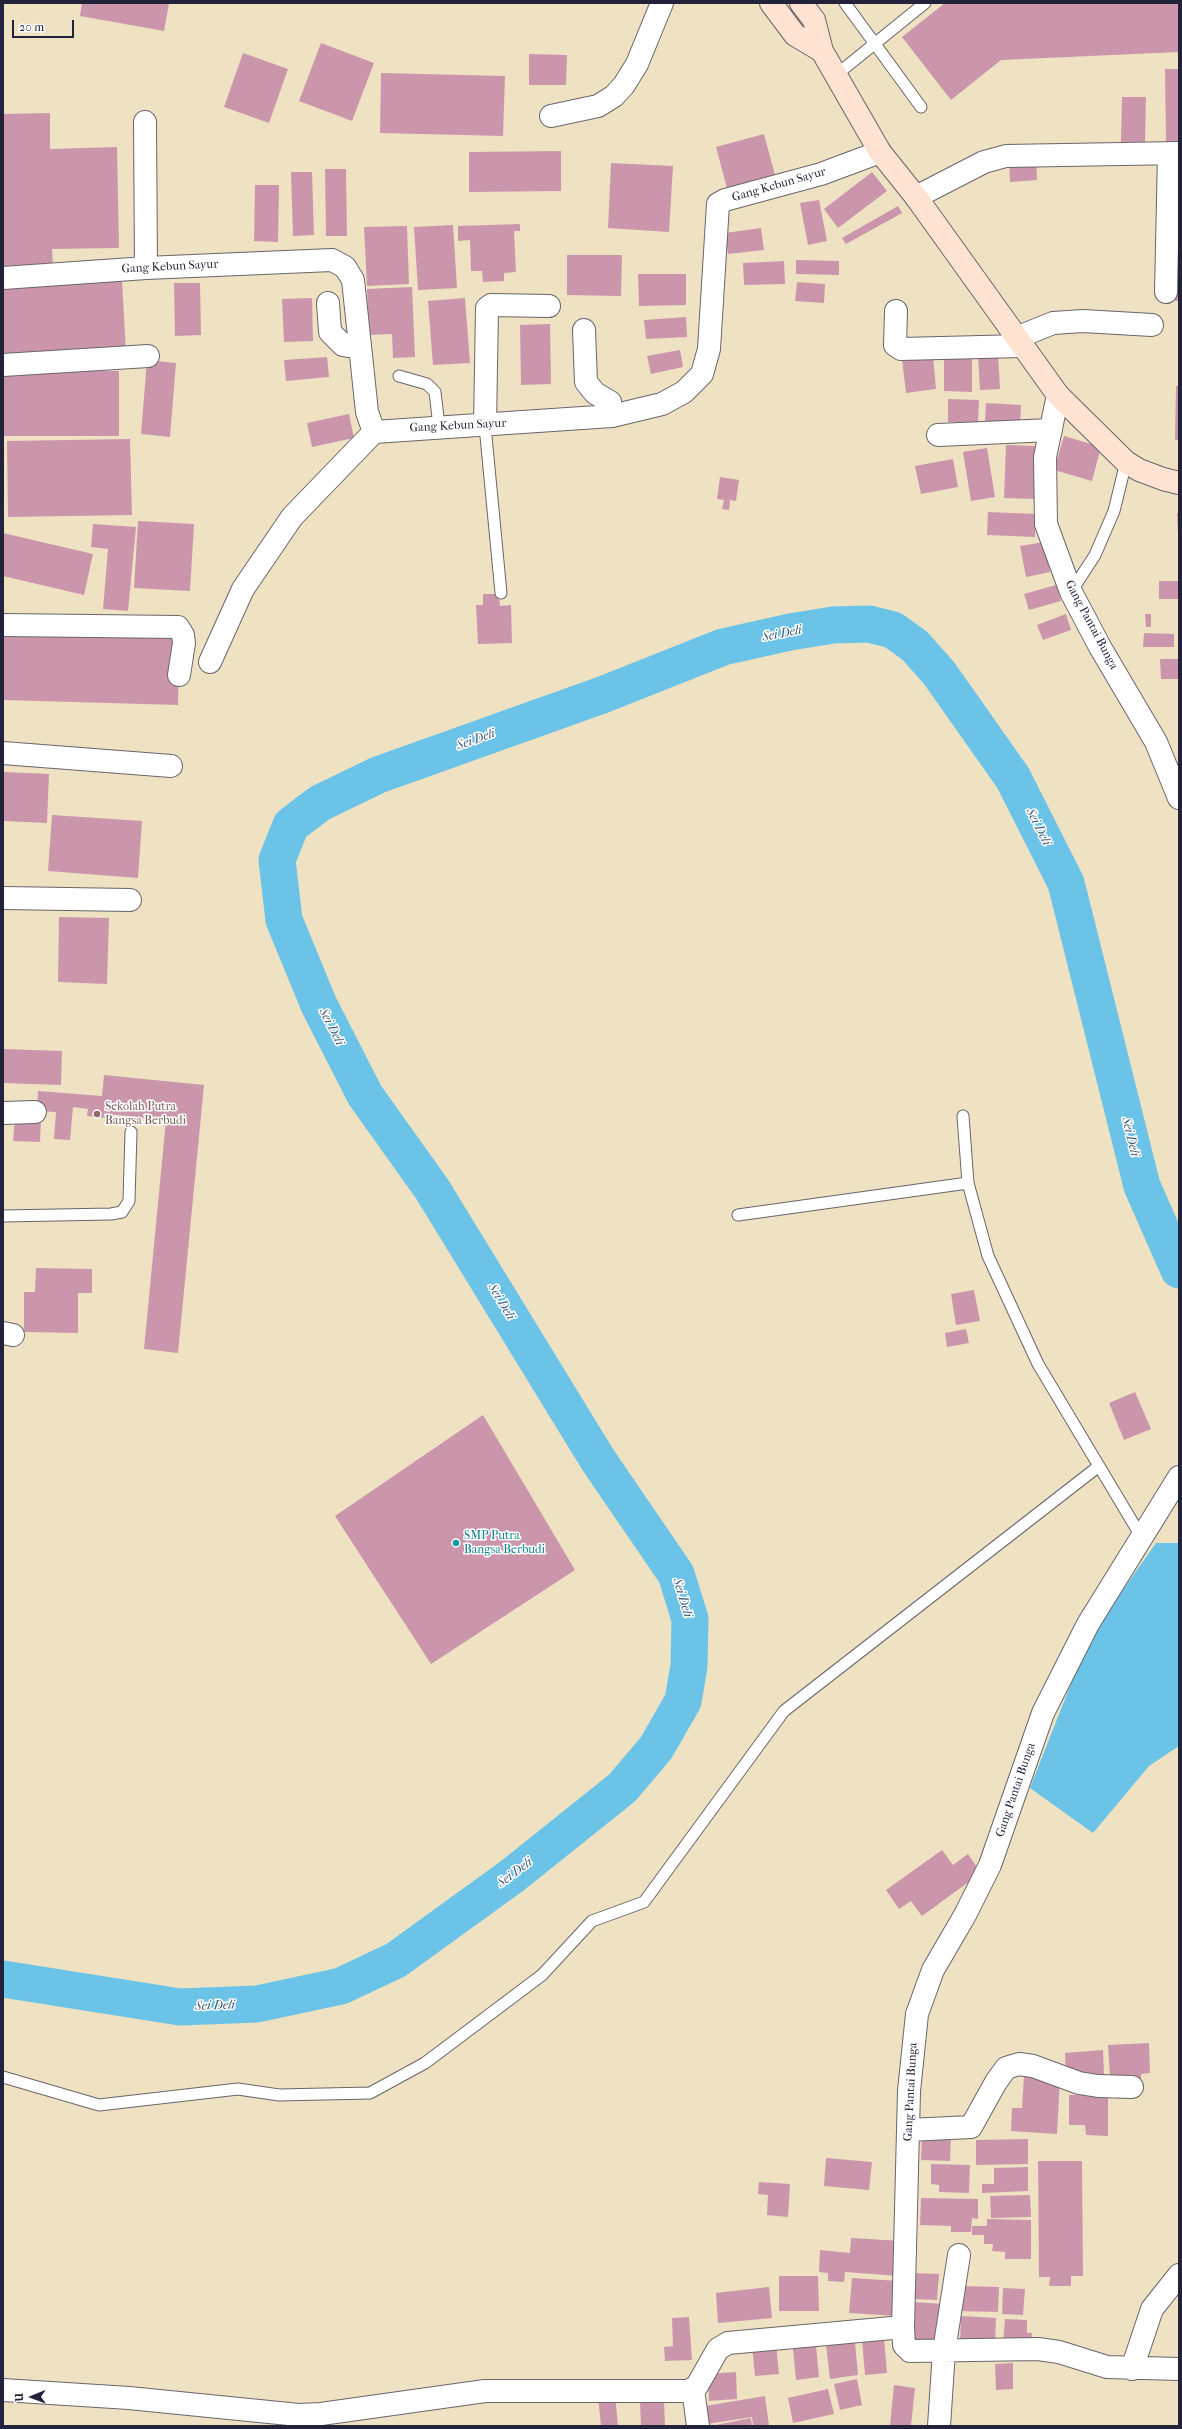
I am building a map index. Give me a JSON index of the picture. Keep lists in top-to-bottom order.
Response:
{
  "streets": {
    "street": ["Gang Kebun Sayur", "Gang Pantai Bunga"]
  },
  "water": ["Sei Deli"],
  "places": ["Sekolah Putra Bangsa Berbudi", "SMP Putra Bangsa Berbudi"],
  "scale_bar": "20 m",
  "north": "left"
}
